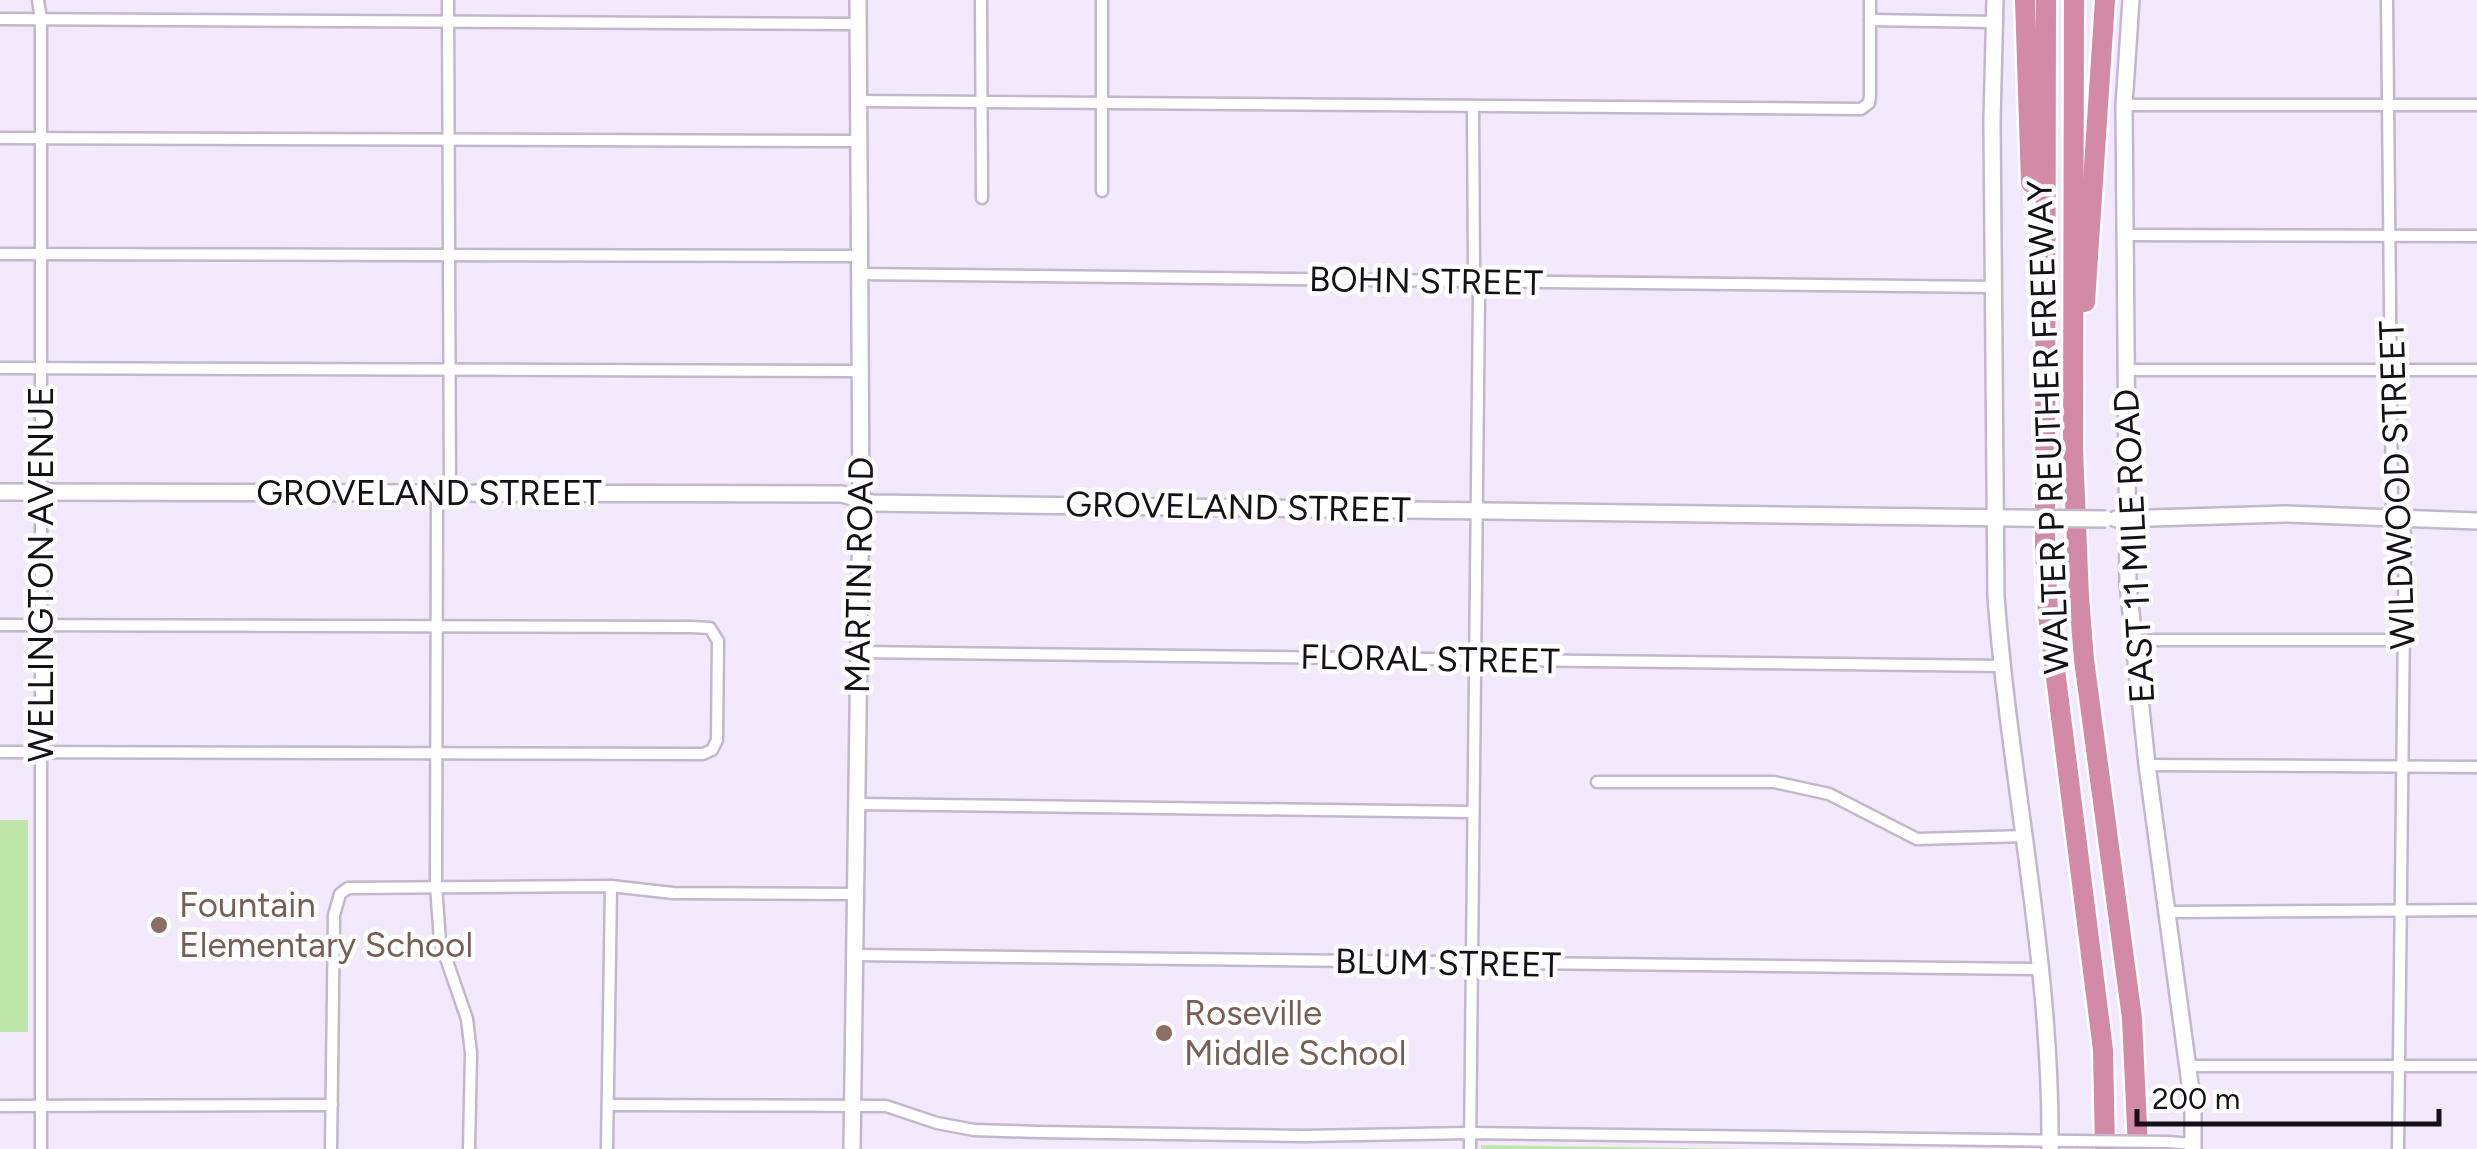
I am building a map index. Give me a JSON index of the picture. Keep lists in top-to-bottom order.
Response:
{
  "streets": {
    "highway": ["WALTER P REUTHER FREEWAY"],
    "street": [
      "BOHN STREET",
      "WILDWOOD STREET",
      "GROVELAND STREET",
      "EAST 11 MILE ROAD",
      "WELLINGTON AVENUE",
      "MARTIN ROAD",
      "FLORAL STREET",
      "BLUM STREET"
    ]
  },
  "crossings": [
    ["BOHN STREET", "MARTIN ROAD"],
    ["WILDWOOD STREET", "GROVELAND STREET"],
    ["GROVELAND STREET", "EAST 11 MILE ROAD"],
    ["GROVELAND STREET", "WELLINGTON AVENUE"],
    ["GROVELAND STREET", "MARTIN ROAD"],
    ["MARTIN ROAD", "FLORAL STREET"],
    ["MARTIN ROAD", "BLUM STREET"]
  ],
  "places": ["Fountain Elementary School", "Roseville Middle School"],
  "scale_bar": "200 m"
}
